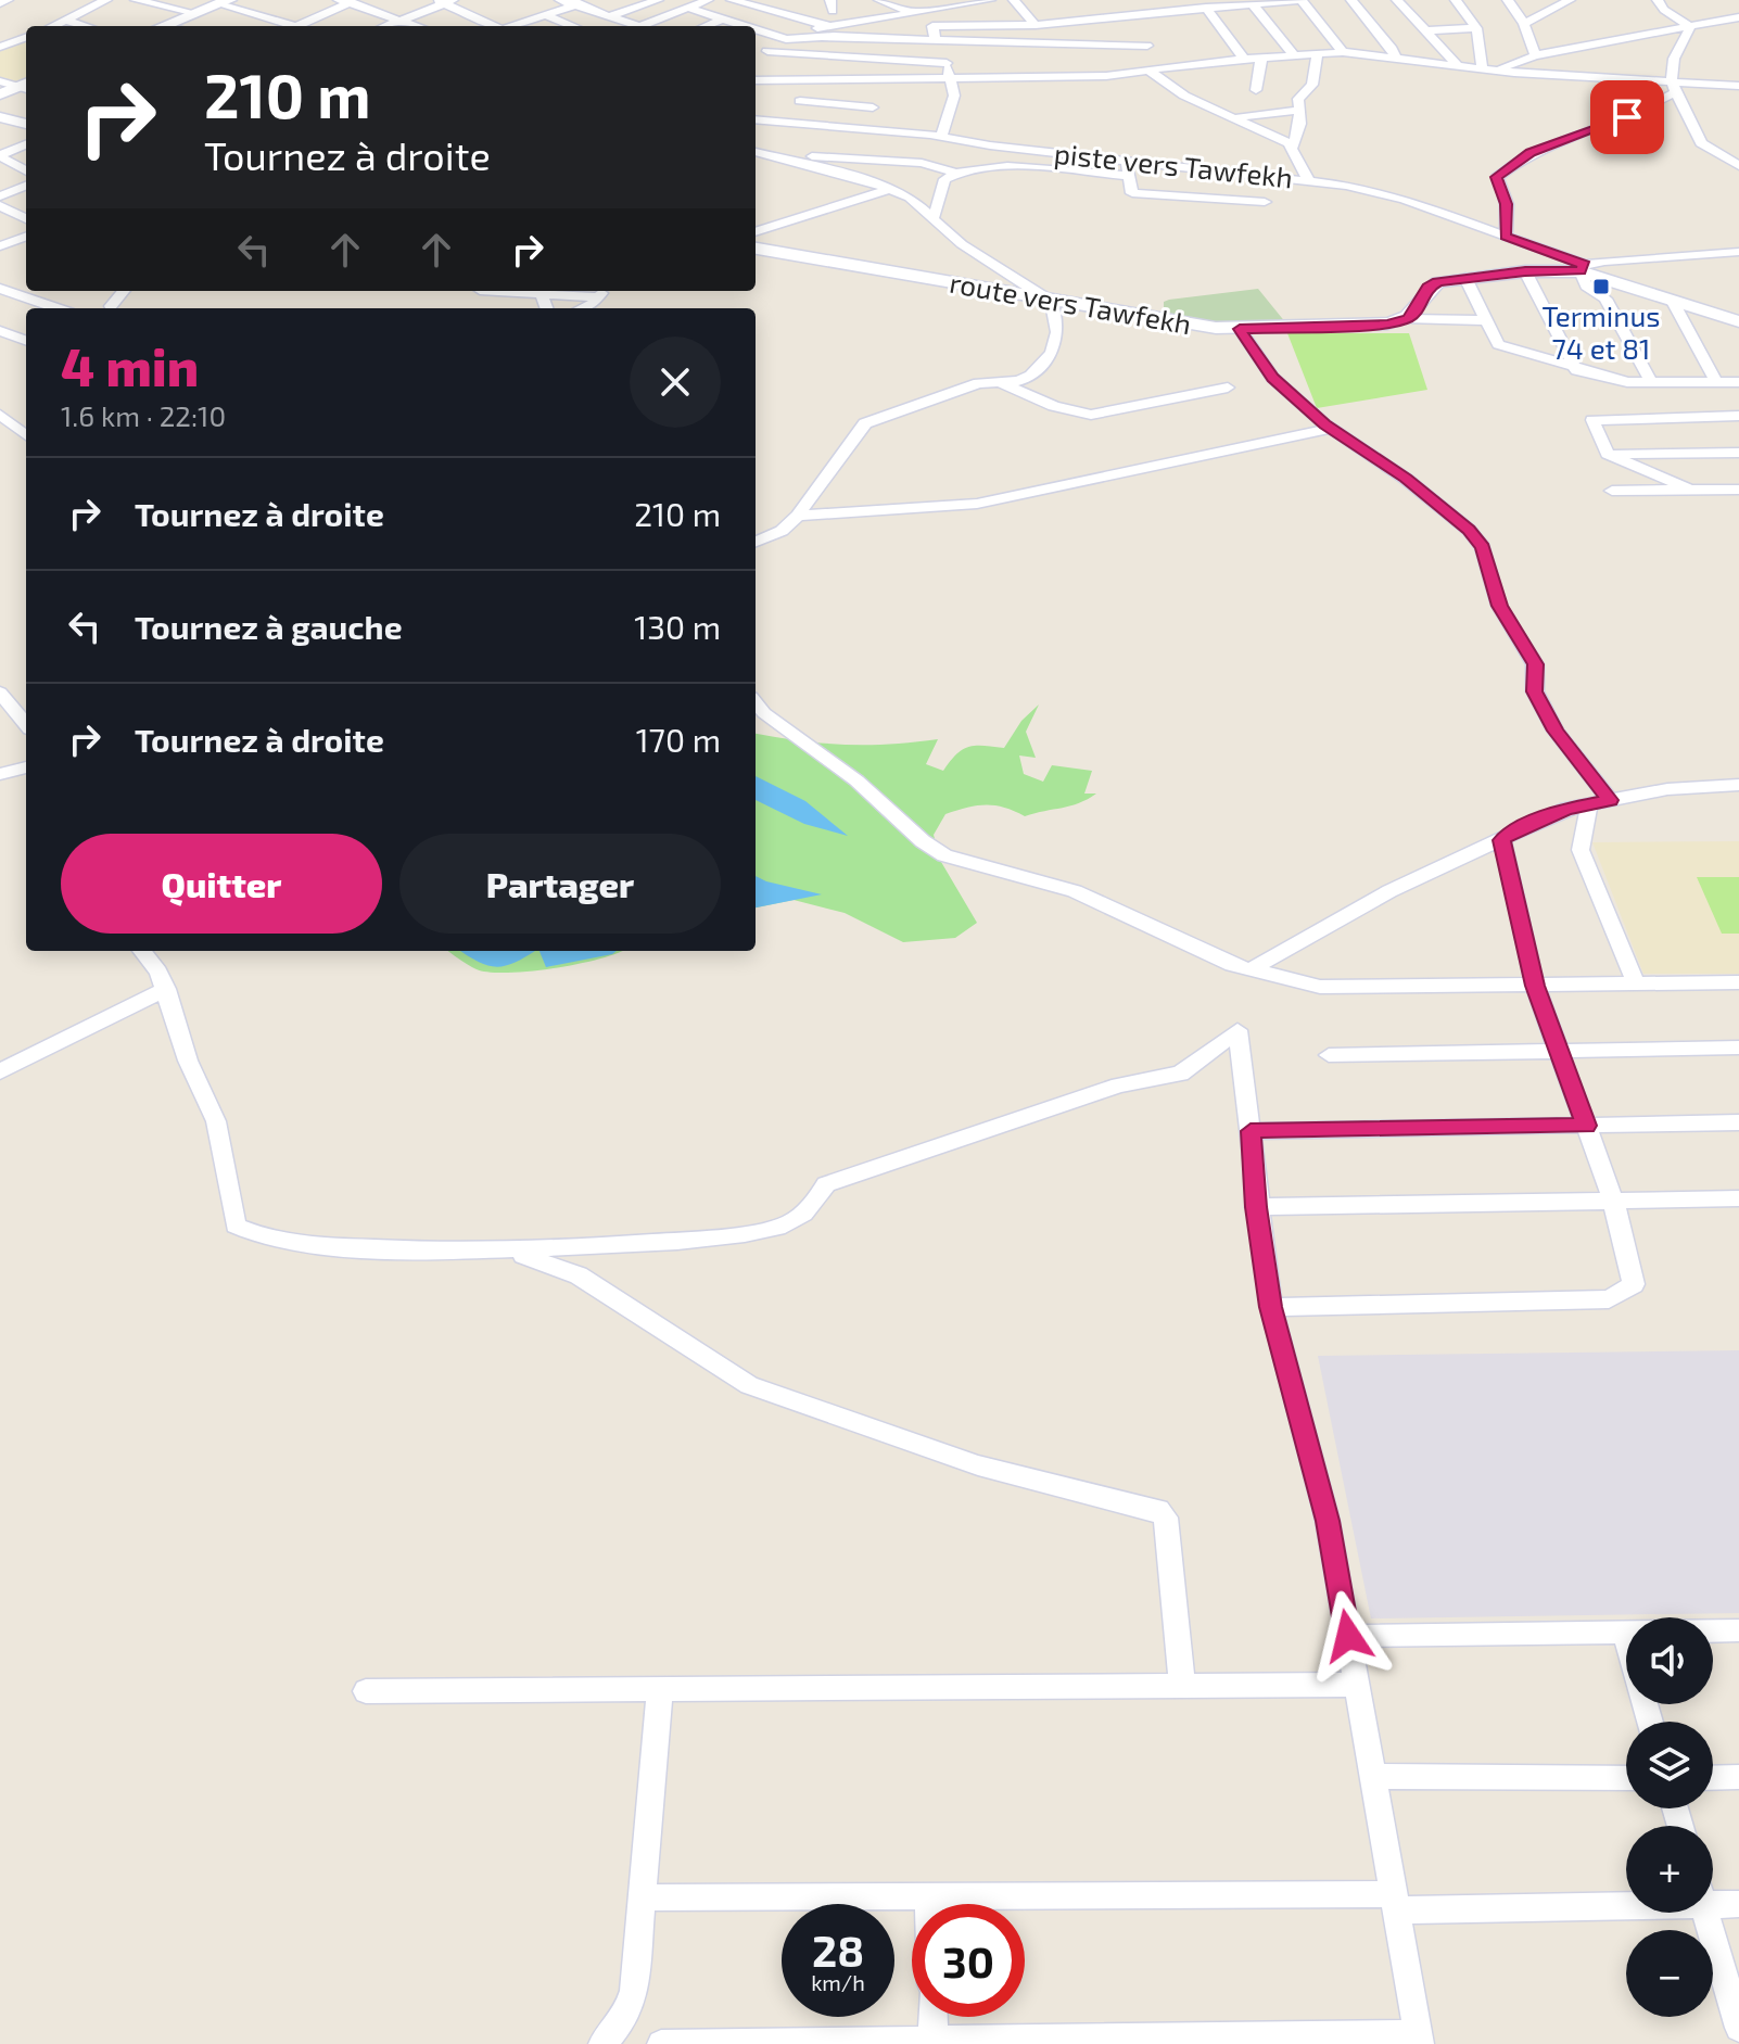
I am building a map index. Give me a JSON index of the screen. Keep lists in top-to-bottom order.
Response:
{
  "streets": {
    "street": ["piste vers Tawfekh", "route vers Tawfekh"]
  },
  "places": {
    "transit": ["Terminus 74 et 81"]
  },
  "page": {
    "turn": ["210 m", "Tournez à droite"],
    "heading": ["4 min", "1.6 km · 22:10"],
    "list": [
      {
        "name": "Tournez à droite",
        "value": "210 m"
      },
      {
        "name": "Tournez à gauche",
        "value": "130 m"
      },
      {
        "name": "Tournez à droite",
        "value": "170 m"
      }
    ],
    "buttons": ["Quitter", "Partager"],
    "map_buttons": ["+", "−"],
    "speed": "28 km/h",
    "limit": "30"
  }
}
